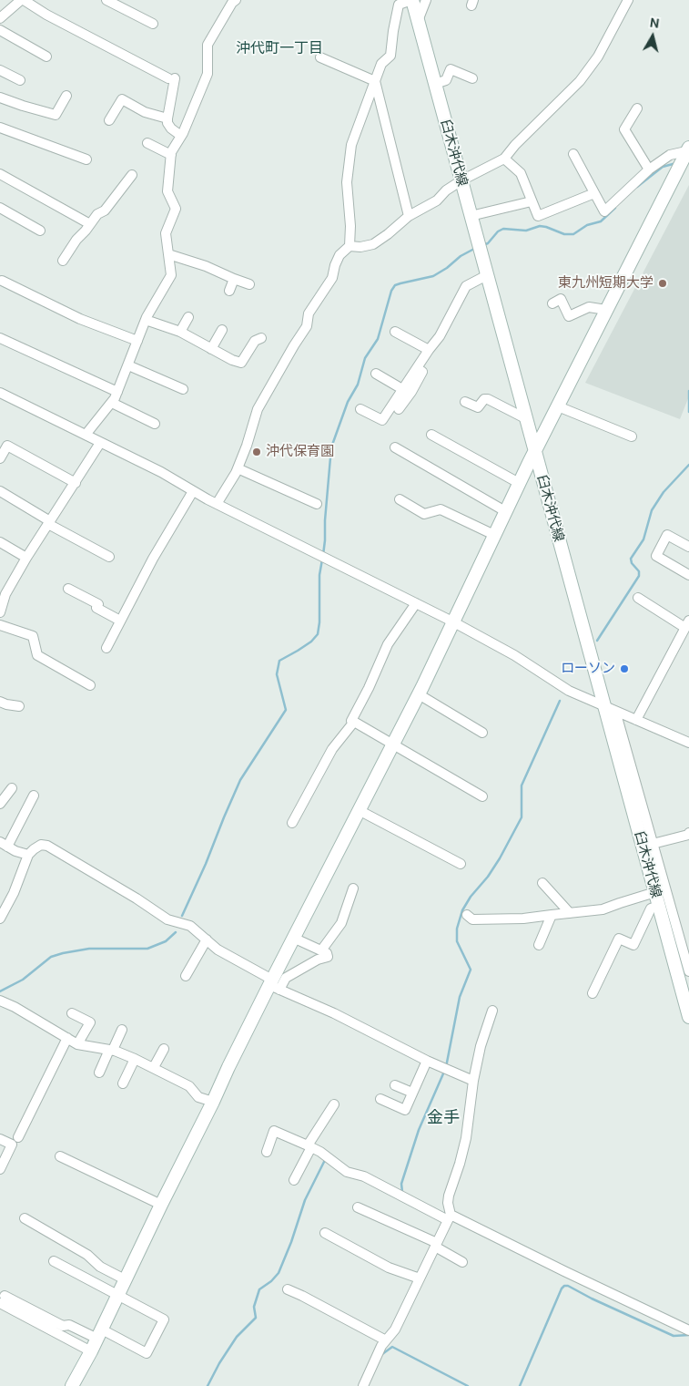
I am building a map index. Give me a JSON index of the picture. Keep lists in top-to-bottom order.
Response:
{
  "streets": {
    "street": ["臼木沖代線"]
  },
  "districts": ["沖代町一丁目", "金手"],
  "places": ["東九州短期大学", "沖代保育園", "ローソン"],
  "north": "top"
}
